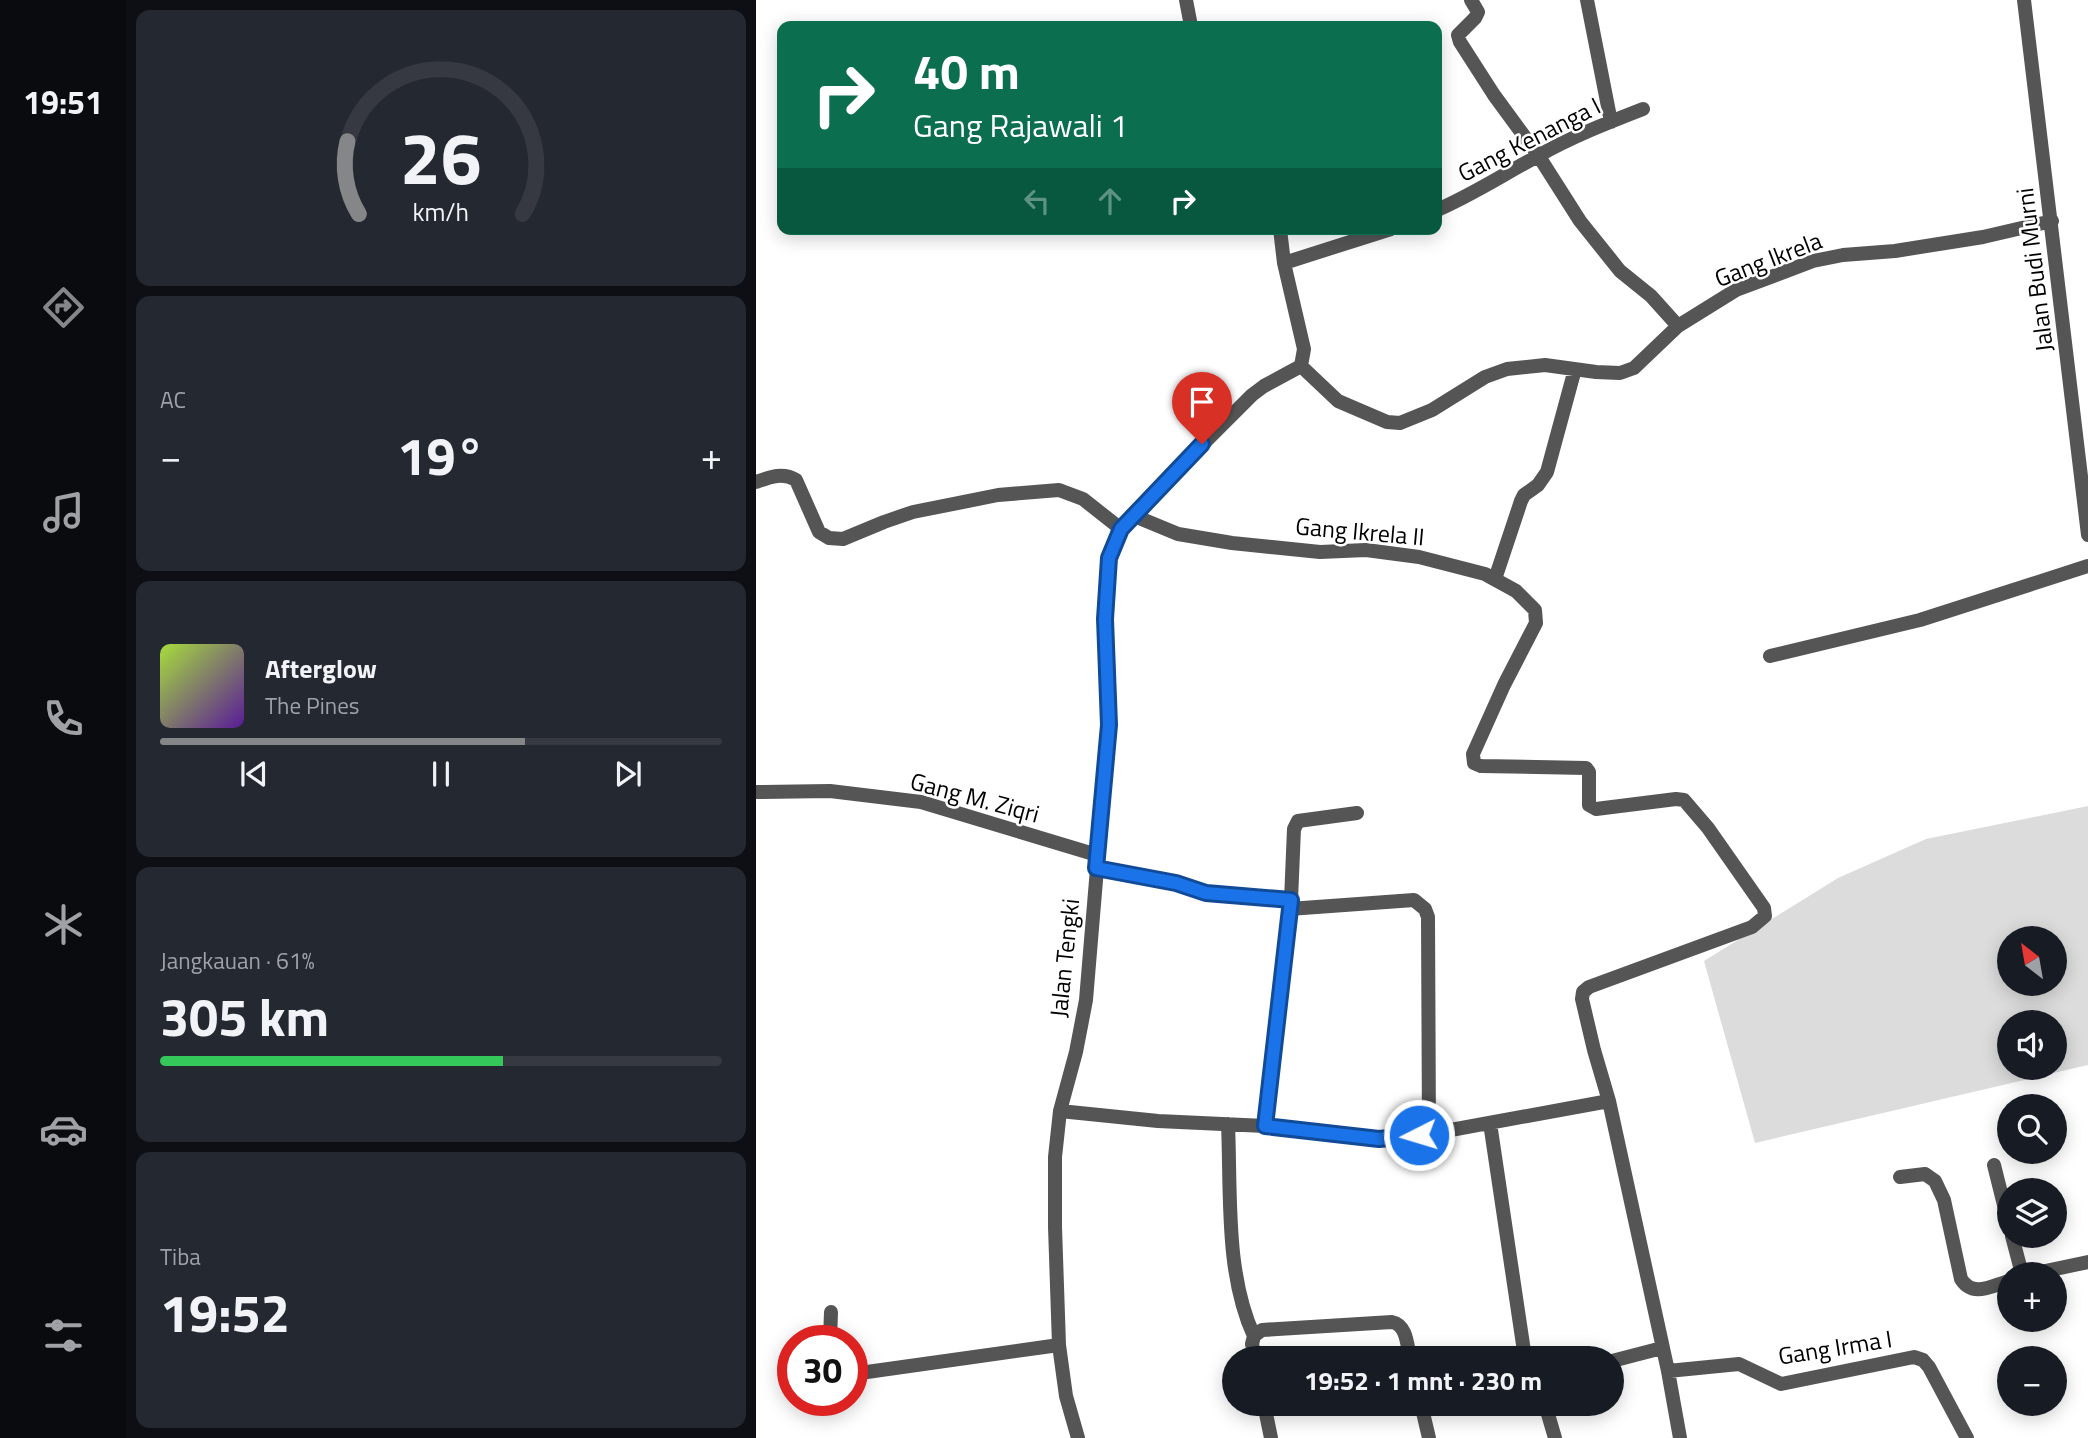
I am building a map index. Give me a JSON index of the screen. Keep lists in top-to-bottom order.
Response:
{
  "streets": {
    "street": [
      "Gang Kenanga I",
      "Gang Ikrela",
      "Jalan Budi Murni",
      "Gang Ikrela II",
      "Gang M. Ziqri",
      "Jalan Tengki",
      "Gang Irma I"
    ]
  },
  "crossings": [
    ["Gang Ikrela", "Jalan Budi Murni"],
    ["Gang Ikrela", "Jalan Tengki"],
    ["Gang Ikrela II", "Jalan Tengki"],
    ["Gang M. Ziqri", "Jalan Tengki"]
  ],
  "north": "top left",
  "page": {
    "tabs": "19:51",
    "turn": ["40 m", "Gang Rajawali 1"],
    "tile": [
      "AC",
      ["Jangkauan · 61%", "305 km"],
      ["Tiba", "19:52"]
    ],
    "heat": ["−", "19°", "+"],
    "song": ["Afterglow", "The Pines"],
    "map_buttons": ["+", "−"],
    "limit": "30",
    "trip": "19:52 · 1 mnt · 230 m",
    "gauge": ["26", "km/h"]
  }
}
